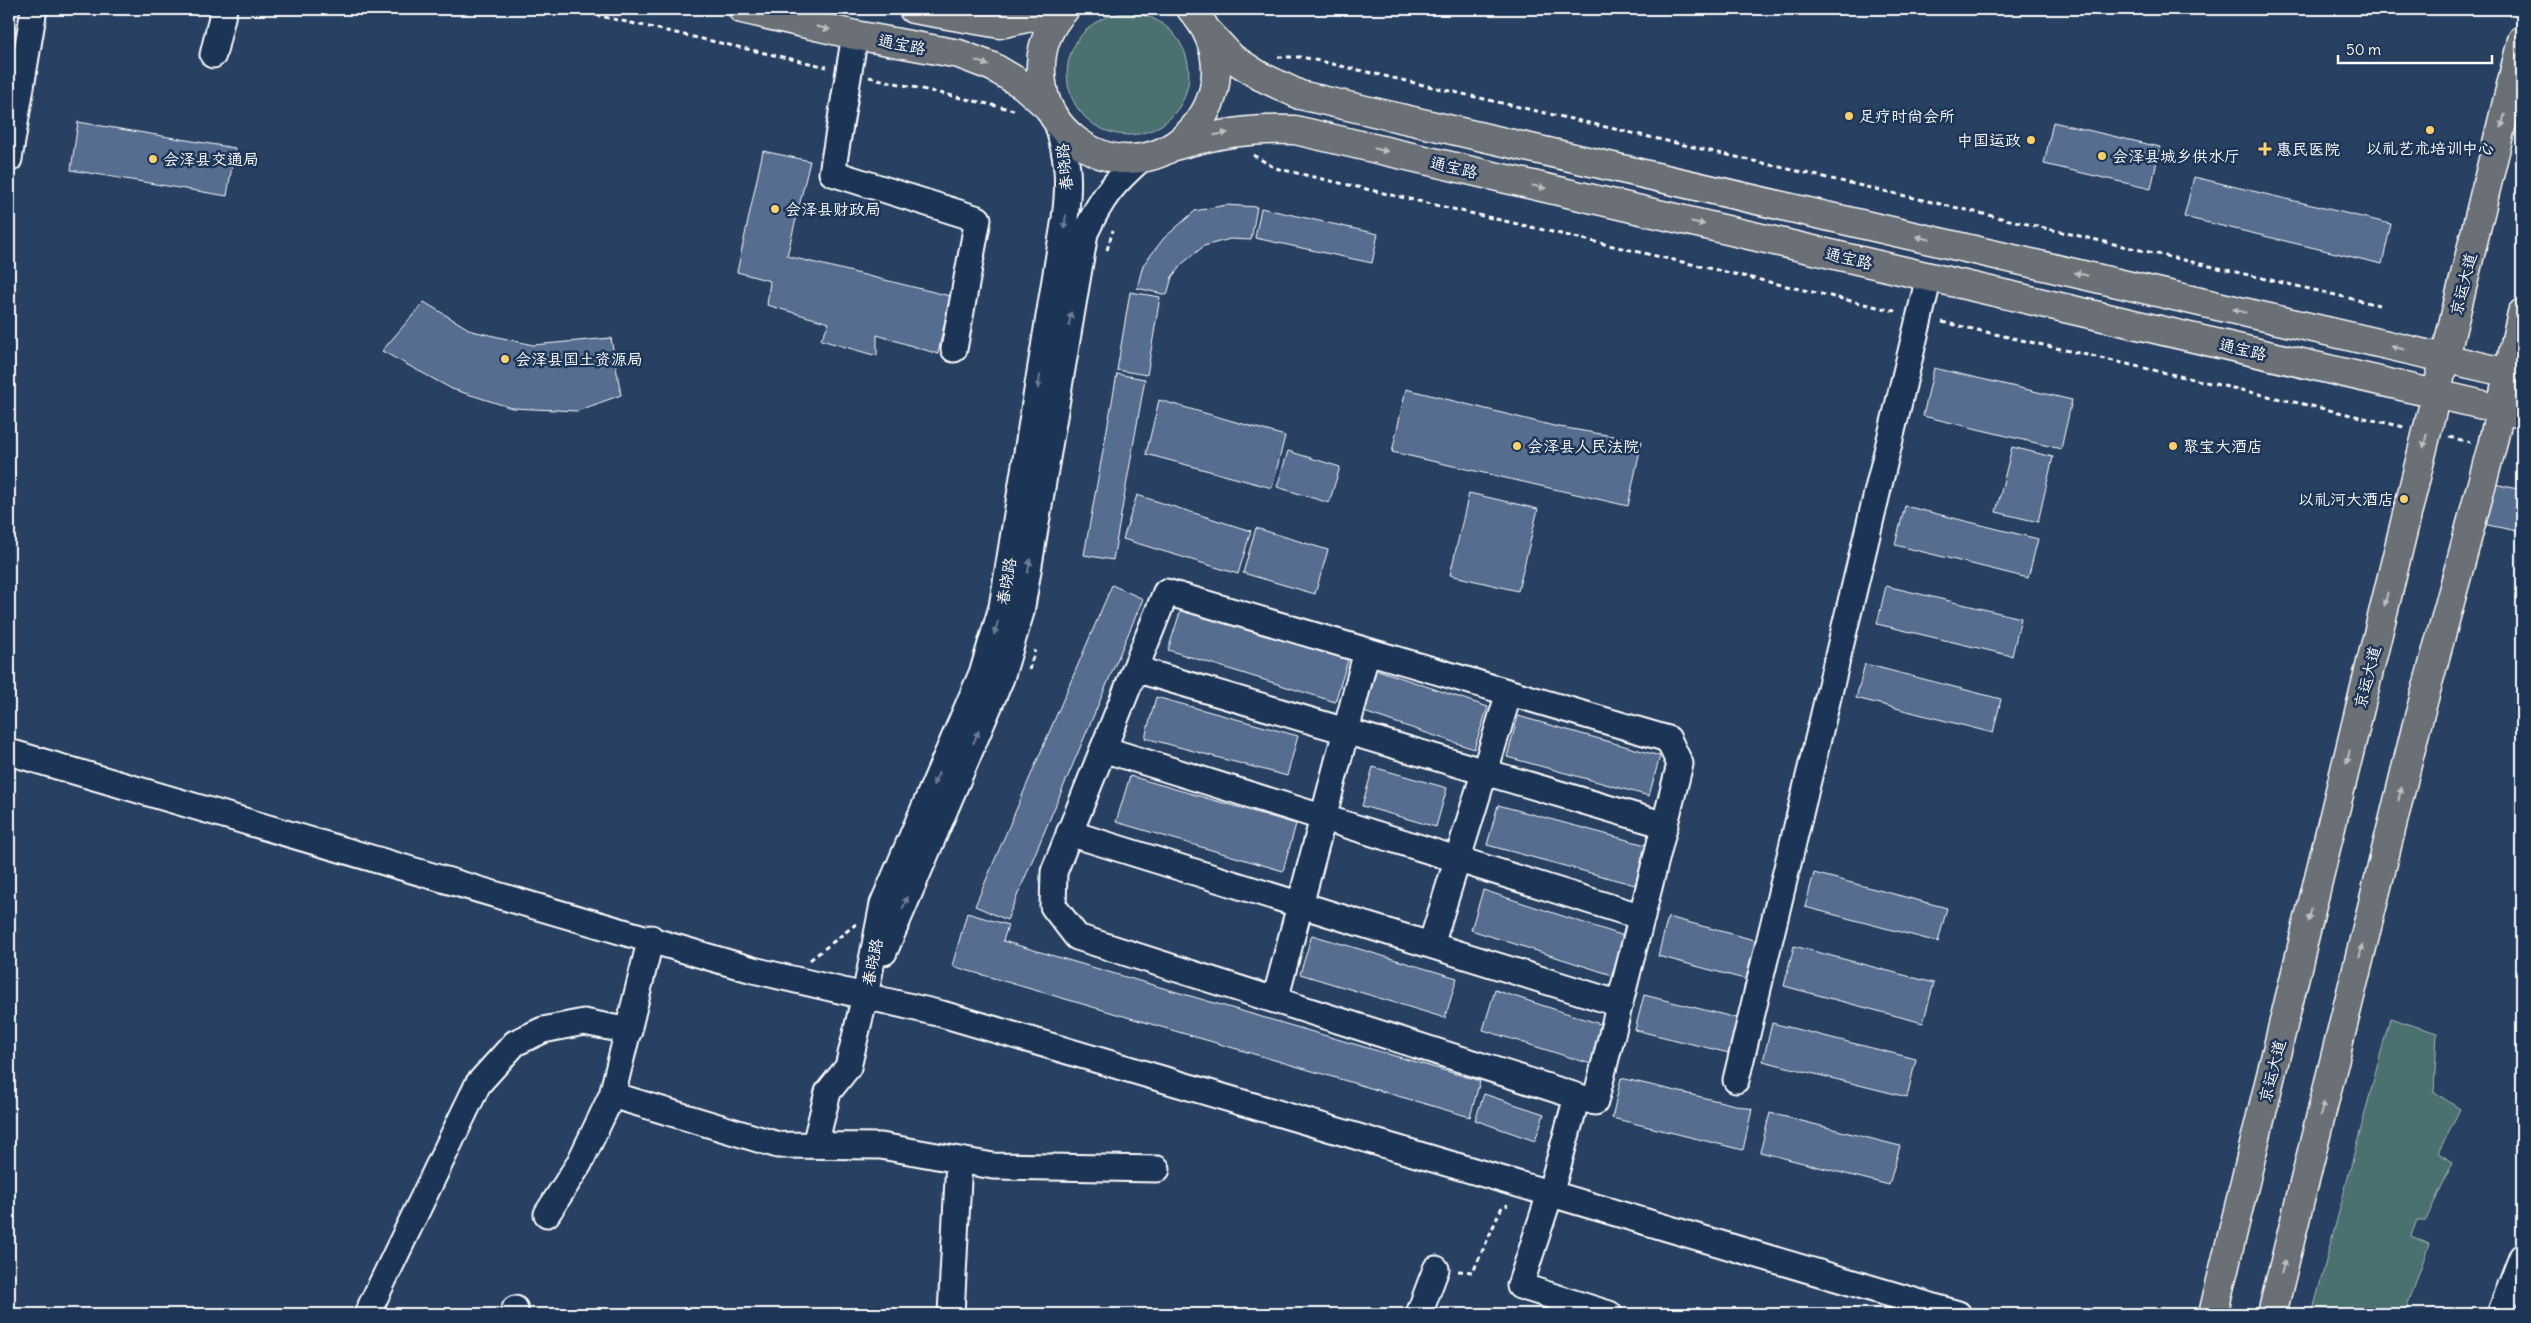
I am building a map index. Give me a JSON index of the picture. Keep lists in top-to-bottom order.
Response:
{
  "streets": {
    "main road": ["通宝路", "京运大道"],
    "street": ["春晓路"]
  },
  "crossings": [
    ["通宝路", "春晓路"],
    ["通宝路", "京运大道"]
  ],
  "places": {
    "other": [
      "足疗时尚会所",
      "以礼艺术培训中心",
      "中国运政",
      "会泽县城乡供水厅",
      "会泽县交通局",
      "会泽县财政局",
      "会泽县国土资源局",
      "会泽县人民法院",
      "聚宝大酒店",
      "以礼河大酒店"
    ],
    "health": ["惠民医院"]
  },
  "scale_bar": "50 m"
}
